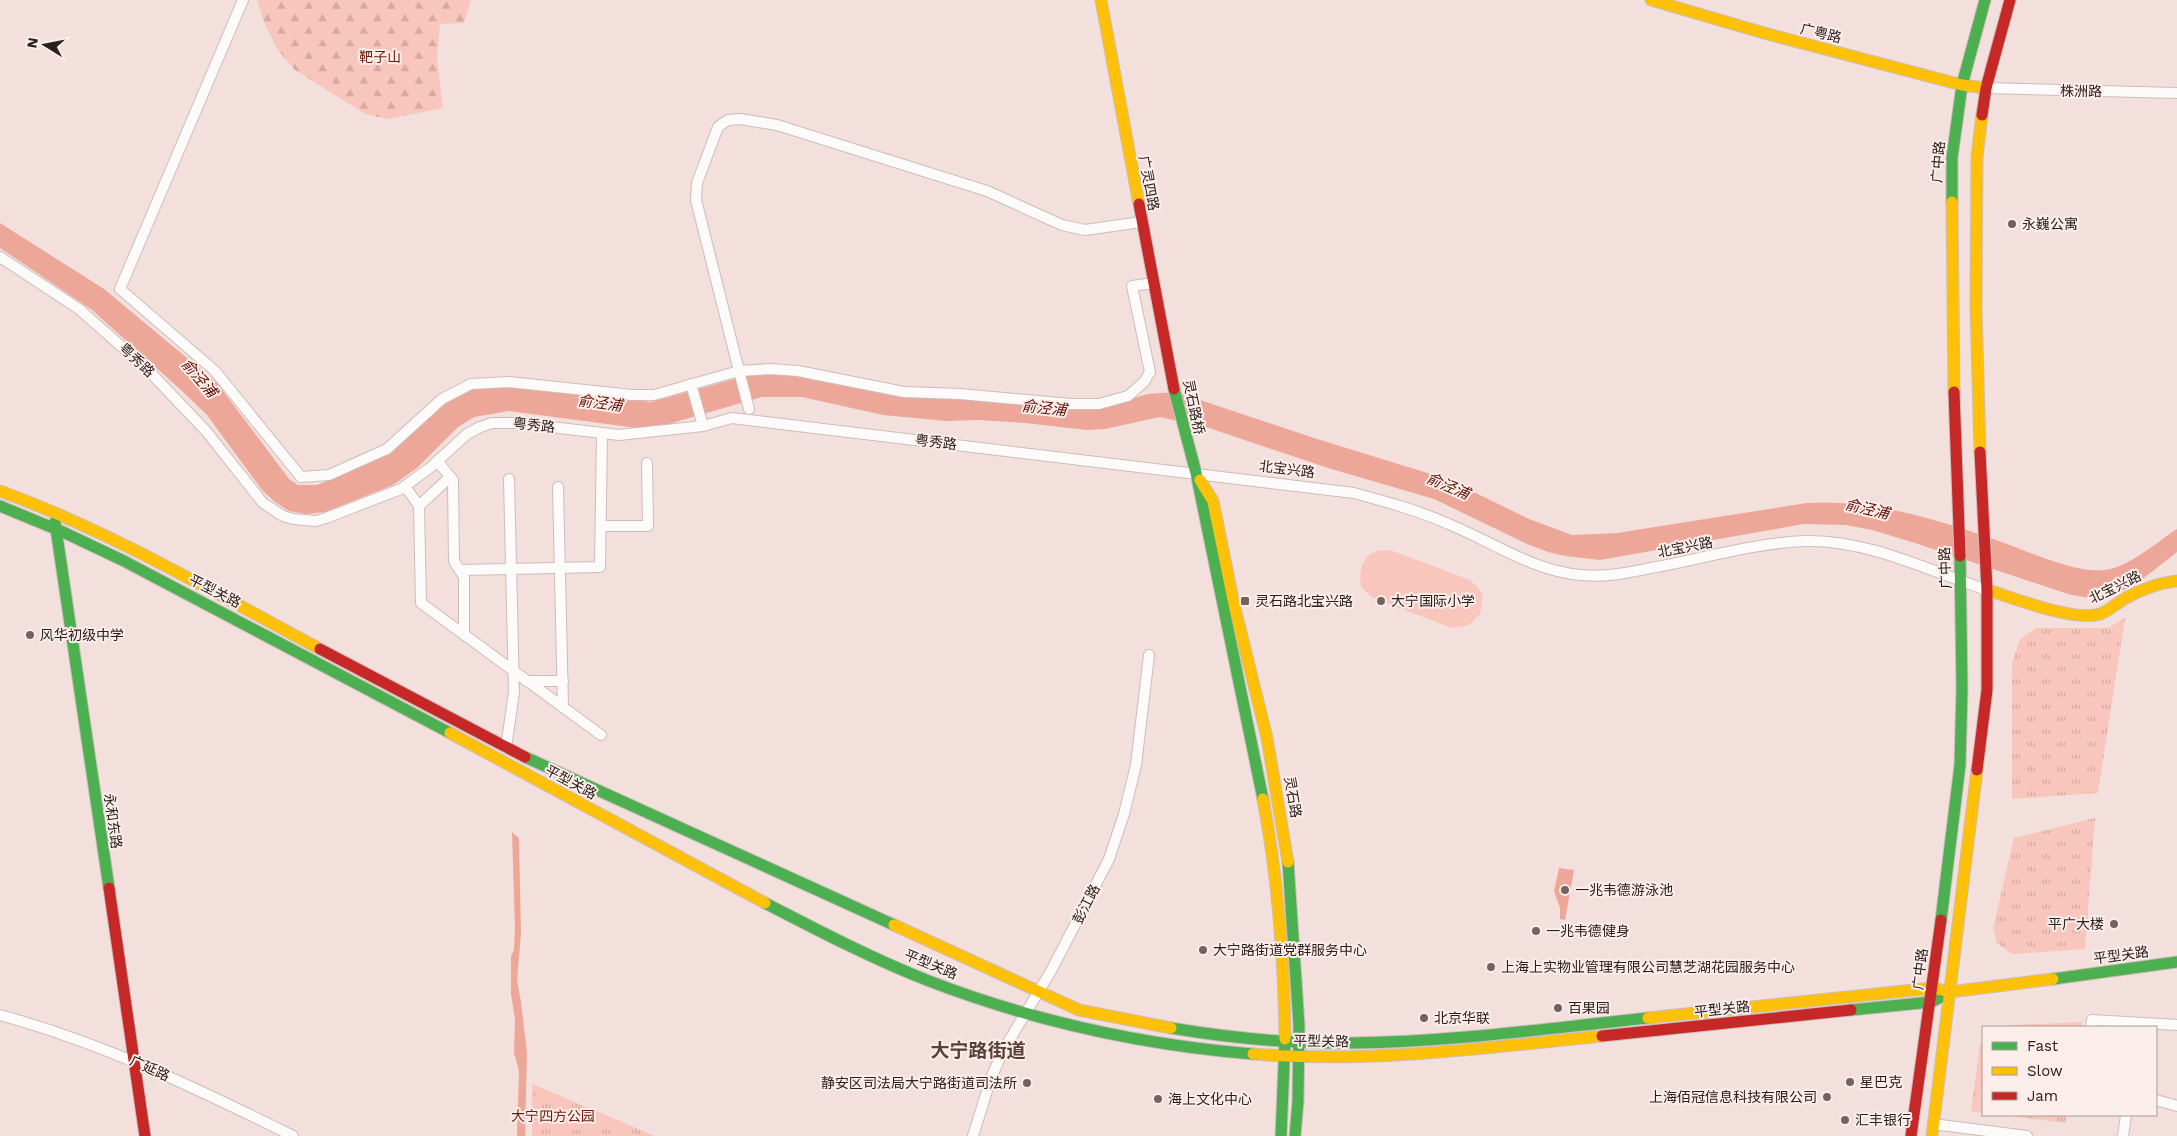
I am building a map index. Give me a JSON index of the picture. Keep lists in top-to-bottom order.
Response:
{
  "streets": {
    "street": [
      "广粤路",
      "株洲路",
      "广中路",
      "广灵四路",
      "粤秀路",
      "灵石路桥",
      "北宝兴路",
      "平型关路",
      "灵石路",
      "永和东路",
      "彭江路",
      "广延路"
    ]
  },
  "crossings": [
    ["广粤路", "株洲路"],
    ["广粤路", "广中路"],
    ["广中路", "北宝兴路"],
    ["广中路", "平型关路"],
    ["广灵四路", "灵石路桥"],
    ["粤秀路", "北宝兴路"],
    ["粤秀路", "灵石路"],
    ["灵石路桥", "灵石路"],
    ["北宝兴路", "灵石路"],
    ["平型关路", "灵石路"],
    ["平型关路", "永和东路"],
    ["平型关路", "彭江路"],
    ["永和东路", "广延路"]
  ],
  "districts": ["大宁路街道"],
  "water": ["俞泾浦"],
  "parks": ["靶子山", "大宁四方公园"],
  "places": {
    "other": [
      "永巍公寓",
      "大宁国际小学",
      "风华初级中学",
      "一兆韦德游泳池",
      "平广大楼",
      "一兆韦德健身",
      "大宁路街道党群服务中心",
      "上海上实物业管理有限公司慧芝湖花园服务中心",
      "百果园",
      "北京华联",
      "星巴克",
      "静安区司法局大宁路街道司法所",
      "上海佰冠信息科技有限公司",
      "海上文化中心",
      "汇丰银行"
    ],
    "transit": ["灵石路北宝兴路"]
  },
  "legend": ["Fast", "Slow", "Jam"],
  "north": "left"
}
